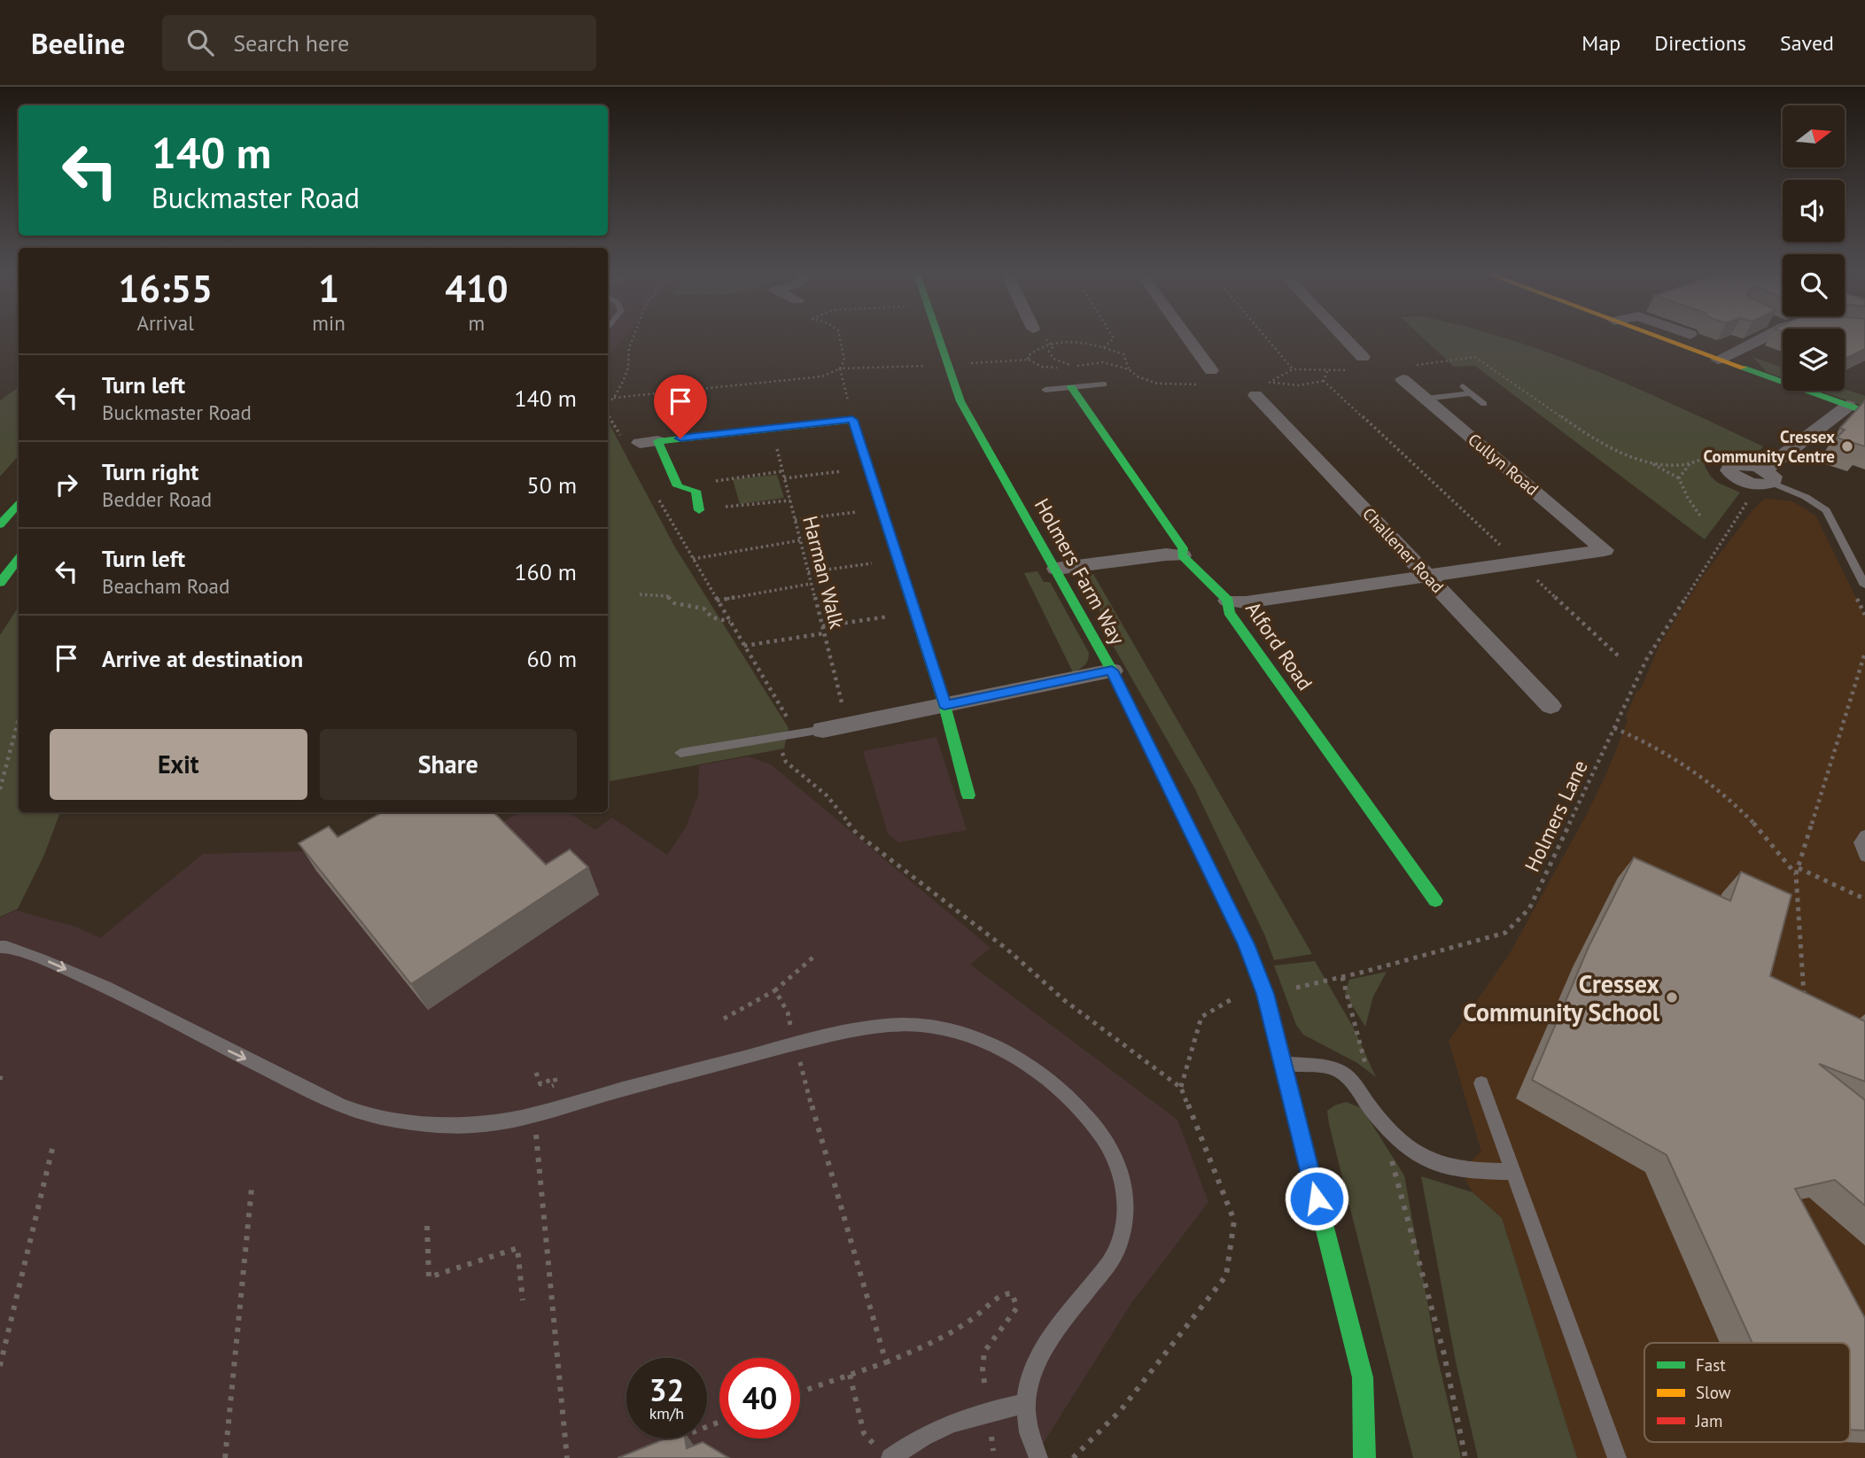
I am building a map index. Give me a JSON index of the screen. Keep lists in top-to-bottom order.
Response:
{
  "streets": {
    "main road": ["Holmers Farm Way", "Alford Road"],
    "street": ["Cullyn Road", "Challener Road"],
    "path": ["Harman Walk", "Holmers Lane"]
  },
  "crossings": [
    ["Holmers Farm Way", "Holmers Lane"]
  ],
  "places": ["Cressex Community Centre", "Cressex Community School"],
  "legend": ["Fast", "Slow", "Jam"],
  "north": "right",
  "page": {
    "header": "Beeline",
    "search": "Search here",
    "nav": ["Map", "Directions", "Saved"],
    "turn": ["140 m", "Buckmaster Road"],
    "eta": [
      "16:55",
      "Arrival",
      "1",
      "min",
      "410",
      "m"
    ],
    "list": [
      {
        "name": "Turn left",
        "note": "Buckmaster Road",
        "value": "140 m"
      },
      {
        "name": "Turn right",
        "note": "Bedder Road",
        "value": "50 m"
      },
      {
        "name": "Turn left",
        "note": "Beacham Road",
        "value": "160 m"
      },
      {
        "name": "Arrive at destination",
        "value": "60 m"
      }
    ],
    "buttons": ["Exit", "Share"],
    "speed": "32 km/h",
    "limit": "40"
  }
}
